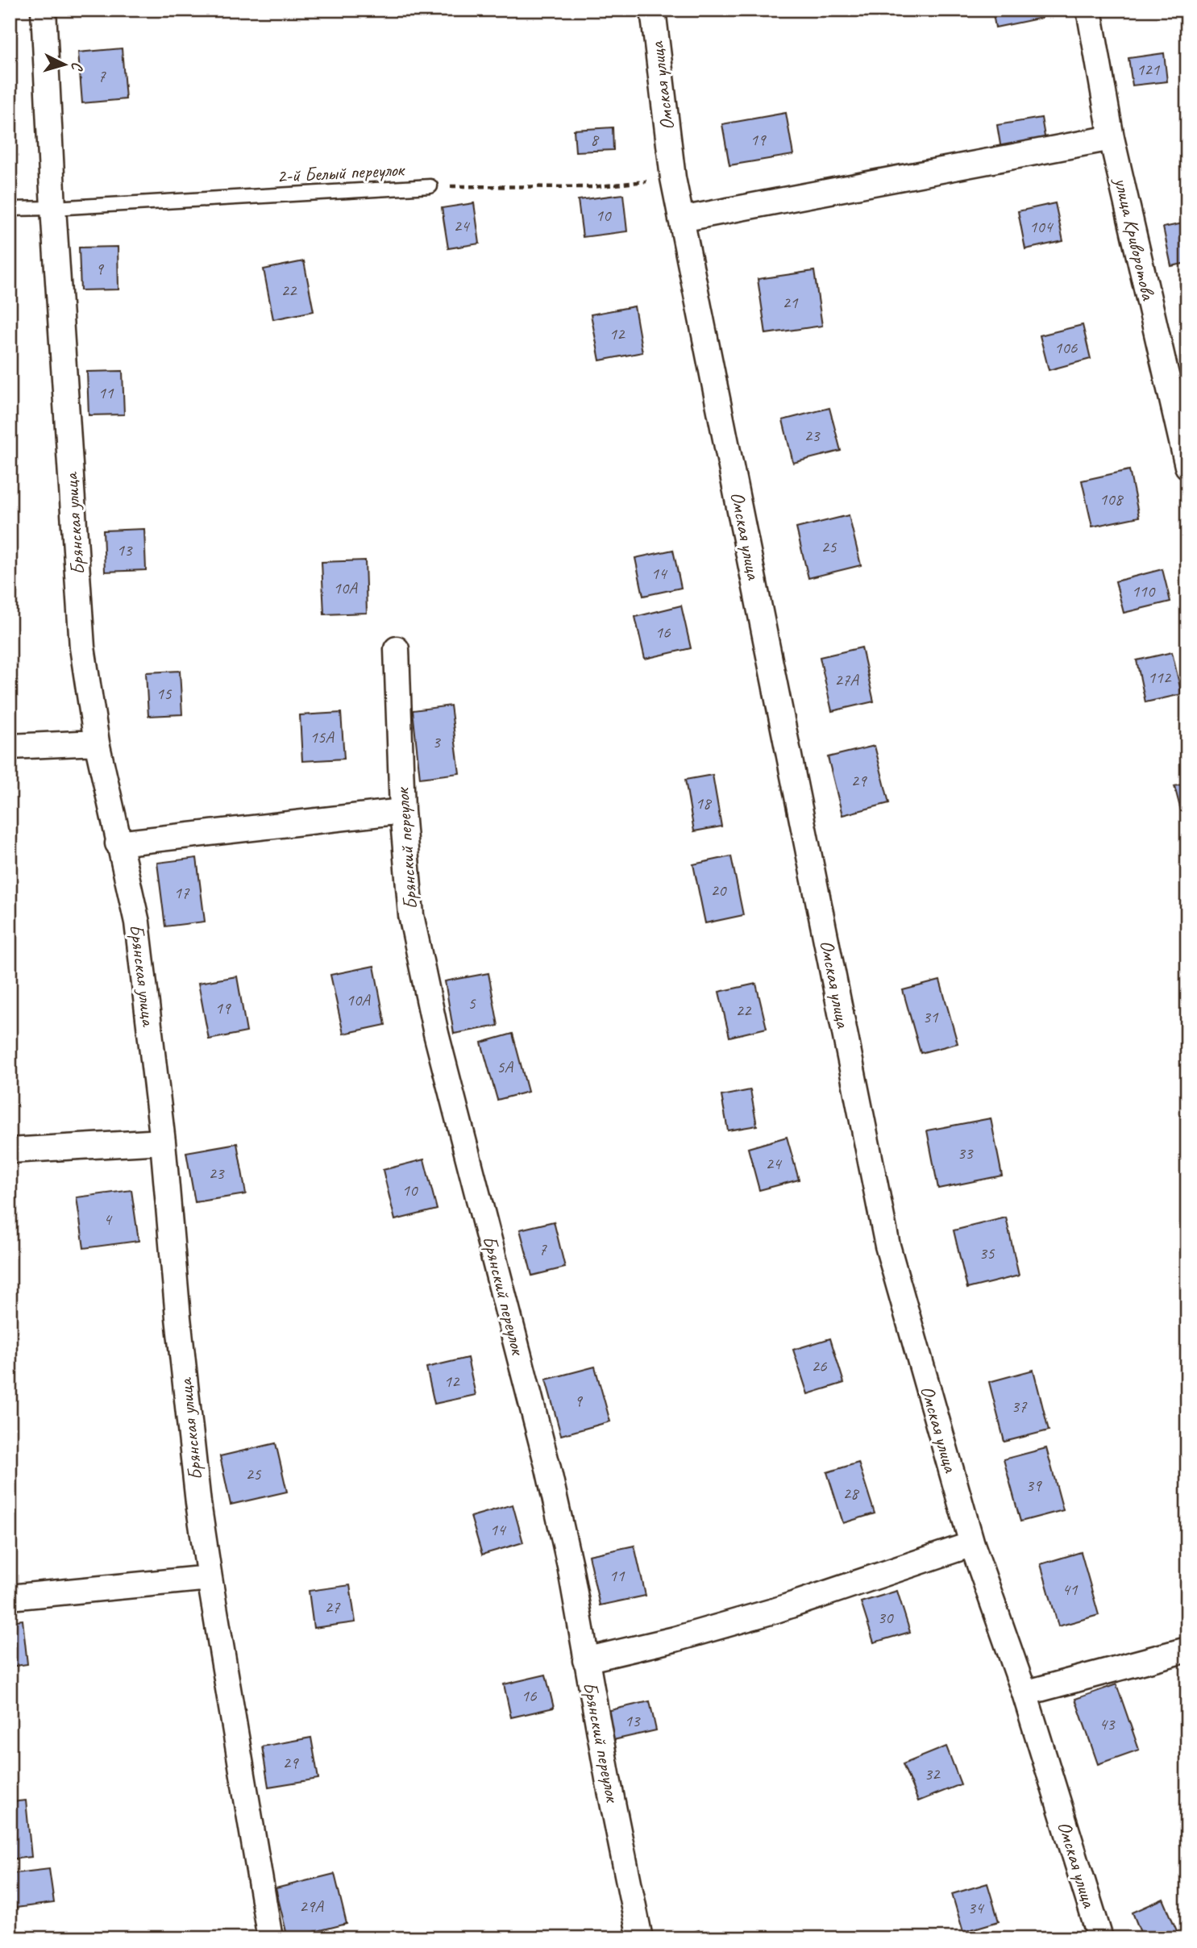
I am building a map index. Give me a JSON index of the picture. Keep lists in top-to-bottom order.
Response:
{
  "streets": {
    "street": [
      "Омская улица",
      "улица Криворотова",
      "Брянская улица",
      "Брянский переулок"
    ],
    "lane": ["2-й Белый переулок"]
  },
  "crossings": [
    ["Омская улица", "2-й Белый переулок"],
    ["2-й Белый переулок", "Брянская улица"]
  ],
  "house_numbers": [
    "121",
    "7",
    "8",
    "19",
    "10",
    "24",
    "104",
    "9",
    "22",
    "21",
    "12",
    "106",
    "11",
    "23",
    "108",
    "25",
    "13",
    "14",
    "10А",
    "110",
    "16",
    "112",
    "27А",
    "15",
    "15А",
    "3",
    "29",
    "18",
    "20",
    "17",
    "10А",
    "5",
    "19",
    "22",
    "31",
    "5А",
    "33",
    "24",
    "23",
    "10",
    "4",
    "7",
    "35",
    "26",
    "12",
    "9",
    "37",
    "25",
    "39",
    "28",
    "14",
    "11",
    "41",
    "27",
    "30",
    "16",
    "13",
    "43",
    "29",
    "32",
    "29А",
    "34"
  ],
  "north": "right"
}
